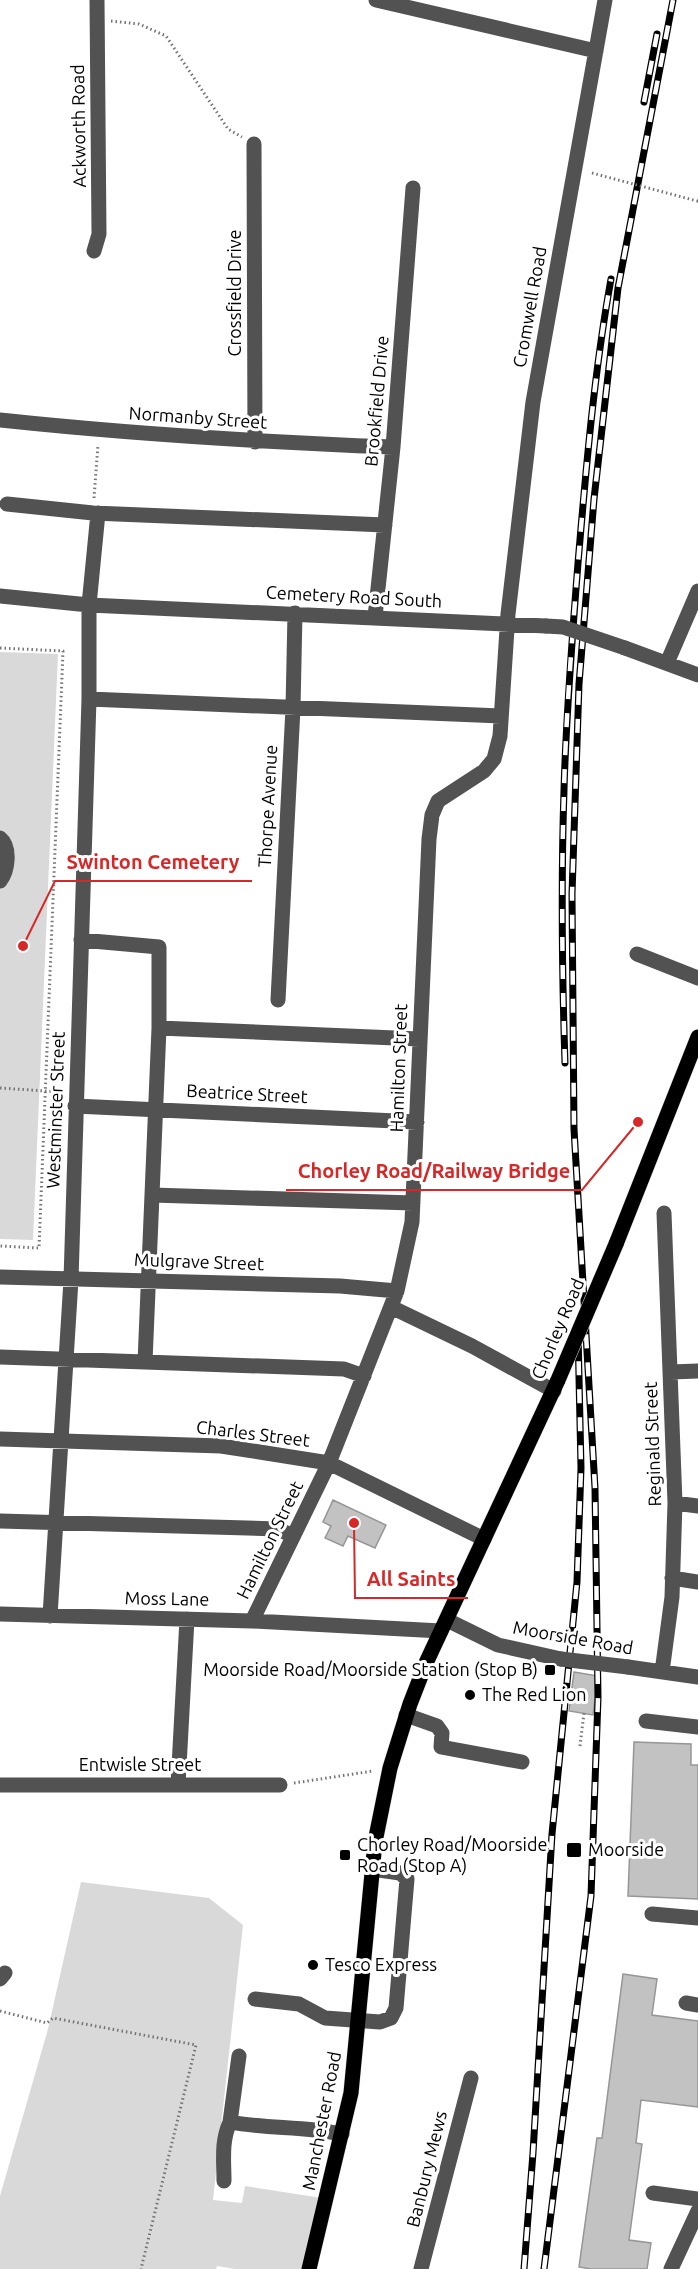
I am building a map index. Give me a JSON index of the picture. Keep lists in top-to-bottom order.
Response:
{
  "streets": {
    "main road": ["Chorley Road", "Manchester Road"],
    "street": [
      "Ackworth Road",
      "Crossfield Drive",
      "Cromwell Road",
      "Brookfield Drive",
      "Normanby Street",
      "Cemetery Road South",
      "Thorpe Avenue",
      "Hamilton Street",
      "Beatrice Street",
      "Westminster Street",
      "Mulgrave Street",
      "Charles Street",
      "Reginald Street",
      "Moss Lane",
      "Moorside Road",
      "Entwisle Street",
      "Banbury Mews"
    ]
  },
  "crossings": [
    ["Crossfield Drive", "Normanby Street"],
    ["Cromwell Road", "Cemetery Road South"],
    ["Cromwell Road", "Hamilton Street"],
    ["Brookfield Drive", "Normanby Street"],
    ["Brookfield Drive", "Cemetery Road South"],
    ["Cemetery Road South", "Thorpe Avenue"],
    ["Cemetery Road South", "Hamilton Street"],
    ["Cemetery Road South", "Westminster Street"],
    ["Hamilton Street", "Beatrice Street"],
    ["Hamilton Street", "Mulgrave Street"],
    ["Hamilton Street", "Charles Street"],
    ["Hamilton Street", "Moss Lane"],
    ["Beatrice Street", "Westminster Street"],
    ["Westminster Street", "Mulgrave Street"],
    ["Westminster Street", "Charles Street"],
    ["Westminster Street", "Moss Lane"],
    ["Chorley Road", "Charles Street"],
    ["Chorley Road", "Moss Lane"],
    ["Chorley Road", "Moorside Road"],
    ["Chorley Road", "Manchester Road"],
    ["Reginald Street", "Moorside Road"],
    ["Moss Lane", "Moorside Road"],
    ["Moss Lane", "Manchester Road"],
    ["Moorside Road", "Manchester Road"]
  ],
  "places": {
    "other": [
      "Swinton Cemetery",
      "Chorley Road/Railway Bridge",
      "All Saints",
      "The Red Lion",
      "Tesco Express"
    ],
    "transit": ["Moorside Road/Moorside Station (Stop B)", "Moorside", "Chorley Road/Moorside Road (Stop A)"]
  }
}
